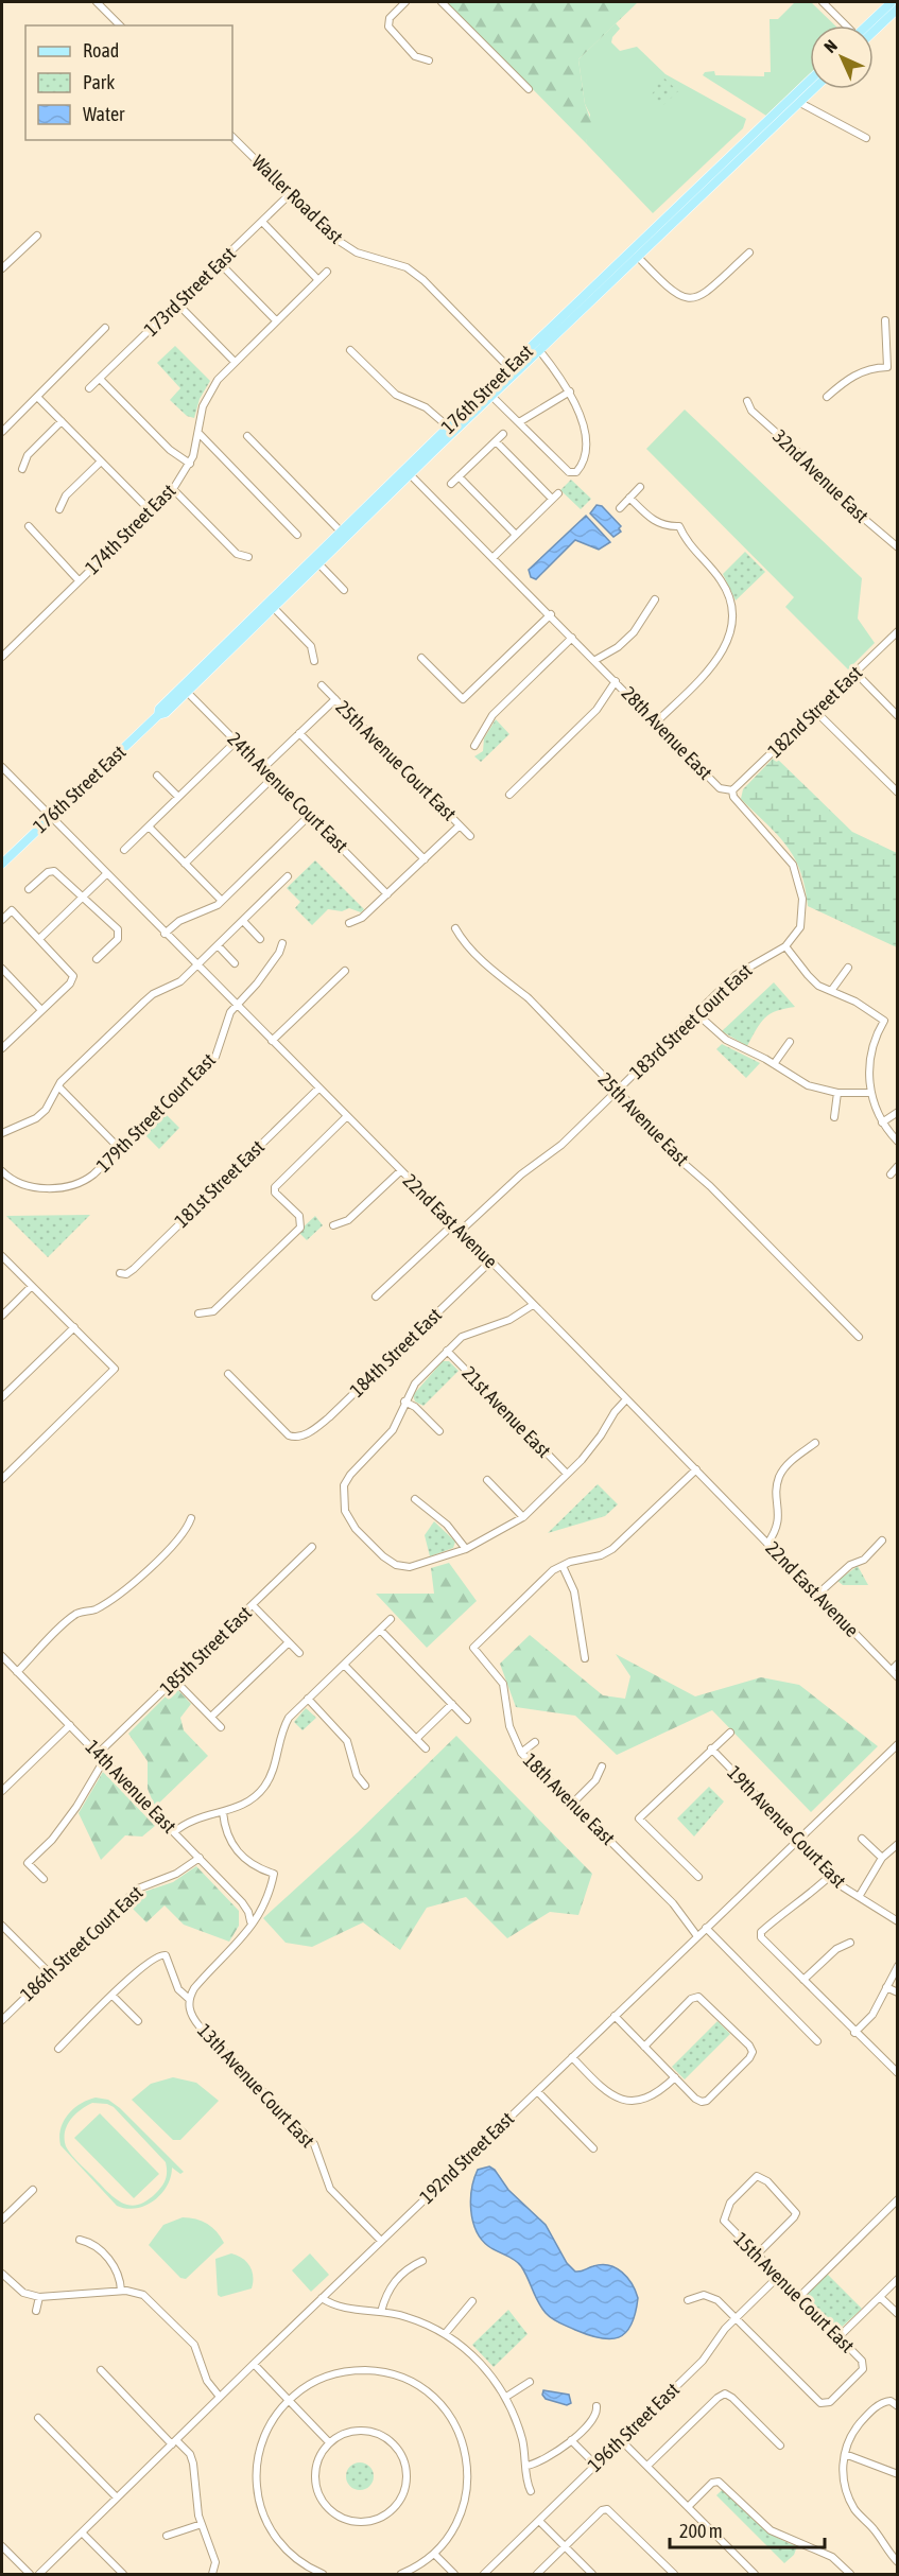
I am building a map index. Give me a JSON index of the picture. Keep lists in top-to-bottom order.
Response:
{
  "streets": {
    "main road": ["176th Street East"],
    "street": [
      "Waller Road East",
      "173rd Street East",
      "32nd Avenue East",
      "174th Street East",
      "182nd Street East",
      "28th Avenue East",
      "25th Avenue Court East",
      "24th Avenue Court East",
      "183rd Street Court East",
      "179th Street Court East",
      "25th Avenue East",
      "181st Street East",
      "22nd East Avenue",
      "184th Street East",
      "21st Avenue East",
      "185th Street East",
      "14th Avenue East",
      "18th Avenue East",
      "19th Avenue Court East",
      "186th Street Court East",
      "13th Avenue Court East",
      "192nd Street East",
      "15th Avenue Court East",
      "196th Street East"
    ]
  },
  "crossings": [
    ["Waller Road East", "173rd Street East"],
    ["Waller Road East", "176th Street East"],
    ["176th Street East", "28th Avenue East"],
    ["176th Street East", "24th Avenue Court East"],
    ["176th Street East", "22nd East Avenue"],
    ["182nd Street East", "28th Avenue East"],
    ["28th Avenue East", "183rd Street Court East"],
    ["183rd Street Court East", "25th Avenue East"],
    ["183rd Street Court East", "22nd East Avenue"],
    ["179th Street Court East", "22nd East Avenue"],
    ["181st Street East", "22nd East Avenue"],
    ["22nd East Avenue", "184th Street East"],
    ["185th Street East", "14th Avenue East"],
    ["14th Avenue East", "186th Street Court East"],
    ["18th Avenue East", "192nd Street East"],
    ["19th Avenue Court East", "192nd Street East"],
    ["13th Avenue Court East", "192nd Street East"],
    ["15th Avenue Court East", "196th Street East"]
  ],
  "legend": ["Road", "Park", "Water"],
  "scale_bar": "200 m",
  "north": "top left"
}
